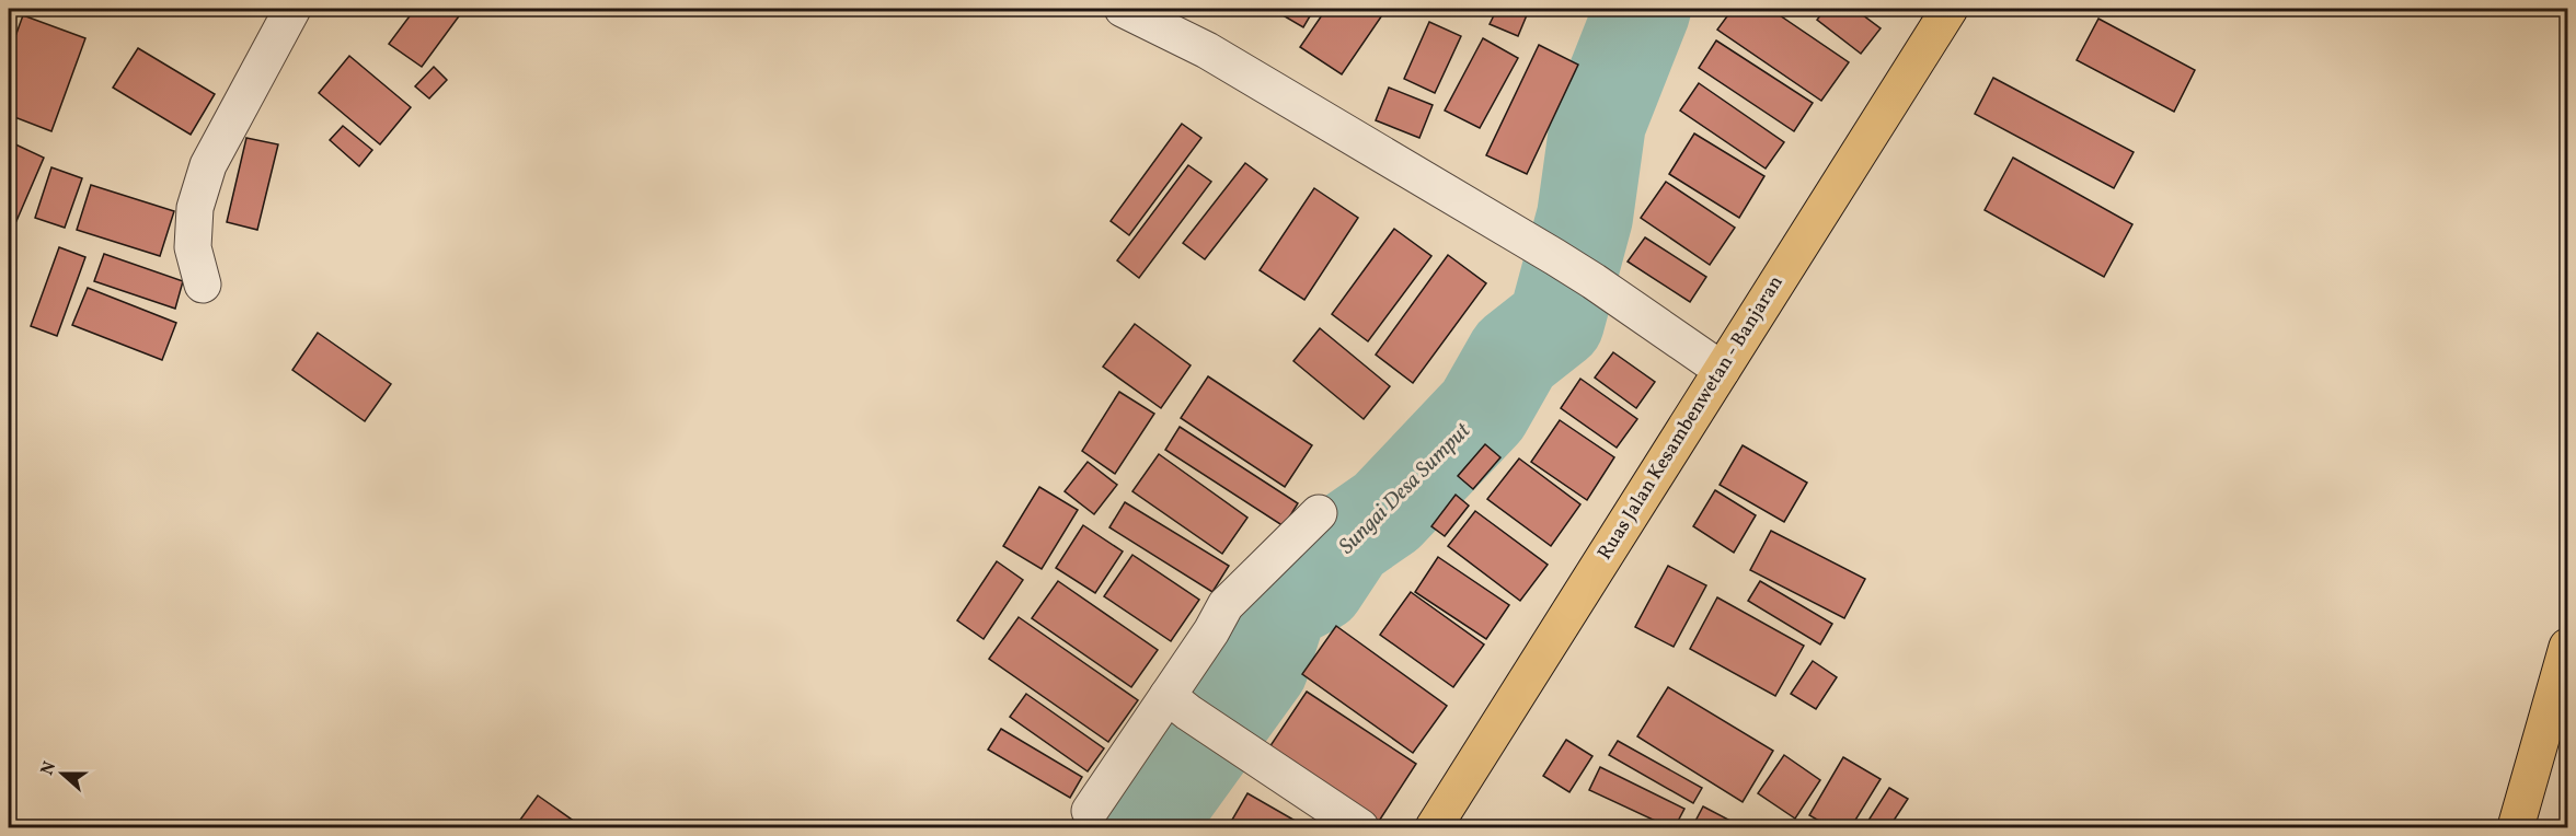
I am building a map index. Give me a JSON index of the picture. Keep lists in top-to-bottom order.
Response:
{
  "streets": {
    "main road": ["Ruas Jalan Kesambenwetan - Banjaran"]
  },
  "water": ["Sungai Desa Sumput"],
  "north": "left"
}
